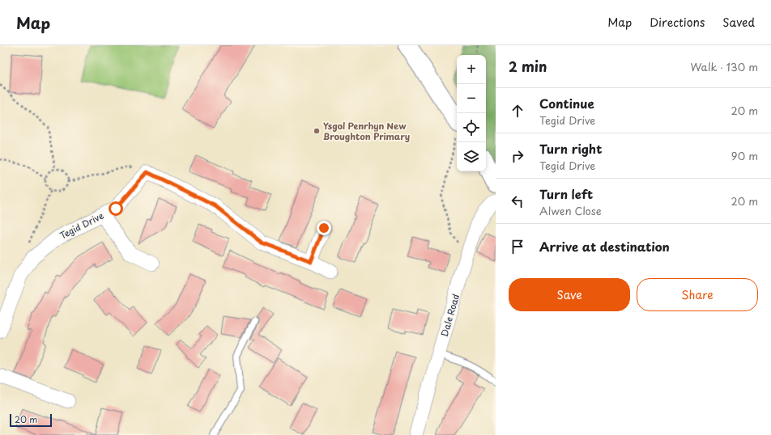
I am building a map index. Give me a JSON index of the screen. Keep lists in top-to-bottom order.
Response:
{
  "streets": {
    "street": ["Tegid Drive", "Dale Road"]
  },
  "places": ["Ysgol Penrhyn New Broughton Primary"],
  "scale_bar": "20 m",
  "page": {
    "header": "Map",
    "nav": ["Map", "Directions", "Saved"],
    "heading": ["2 min", "Walk · 130 m"],
    "map_buttons": ["+", "−"],
    "list": [
      ["Continue", "Tegid Drive", "20 m"],
      ["Turn right", "Tegid Drive", "90 m"],
      ["Turn left", "Alwen Close", "20 m"],
      "Arrive at destination"
    ],
    "buttons": ["Save", "Share"],
    "scale": "20 m"
  }
}
